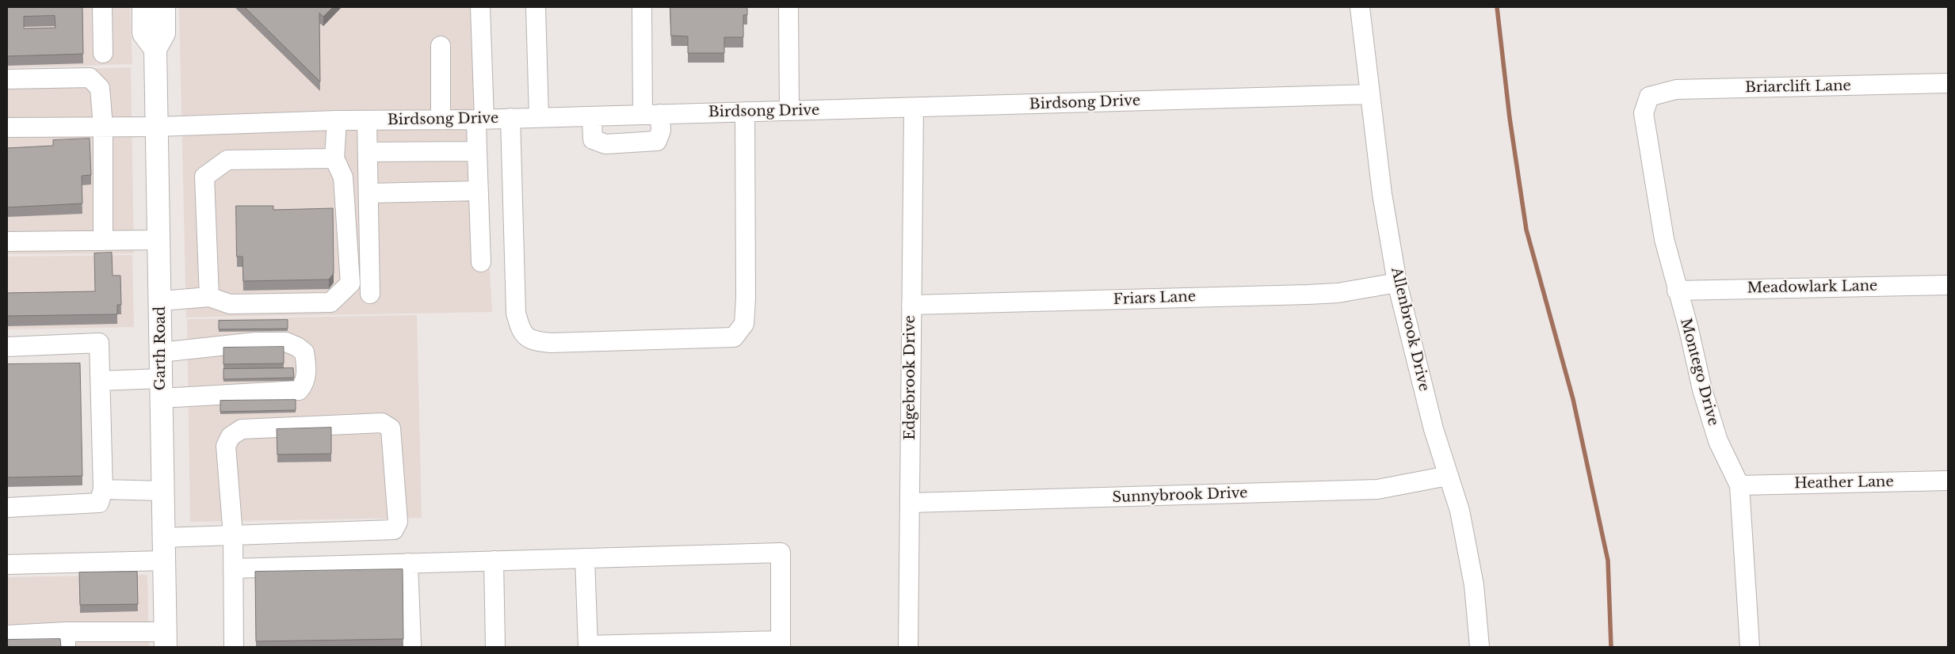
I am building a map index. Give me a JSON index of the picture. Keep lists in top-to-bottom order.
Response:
{
  "streets": {
    "main road": ["Garth Road"],
    "street": [
      "Briarclift Lane",
      "Birdsong Drive",
      "Meadowlark Lane",
      "Friars Lane",
      "Allenbrook Drive",
      "Montego Drive",
      "Edgebrook Drive",
      "Heather Lane",
      "Sunnybrook Drive"
    ]
  },
  "crossings": [
    ["Briarclift Lane", "Montego Drive"],
    ["Birdsong Drive", "Allenbrook Drive"],
    ["Birdsong Drive", "Garth Road"],
    ["Birdsong Drive", "Edgebrook Drive"],
    ["Meadowlark Lane", "Montego Drive"],
    ["Friars Lane", "Allenbrook Drive"],
    ["Friars Lane", "Edgebrook Drive"],
    ["Allenbrook Drive", "Sunnybrook Drive"],
    ["Montego Drive", "Heather Lane"],
    ["Edgebrook Drive", "Sunnybrook Drive"]
  ]
}
